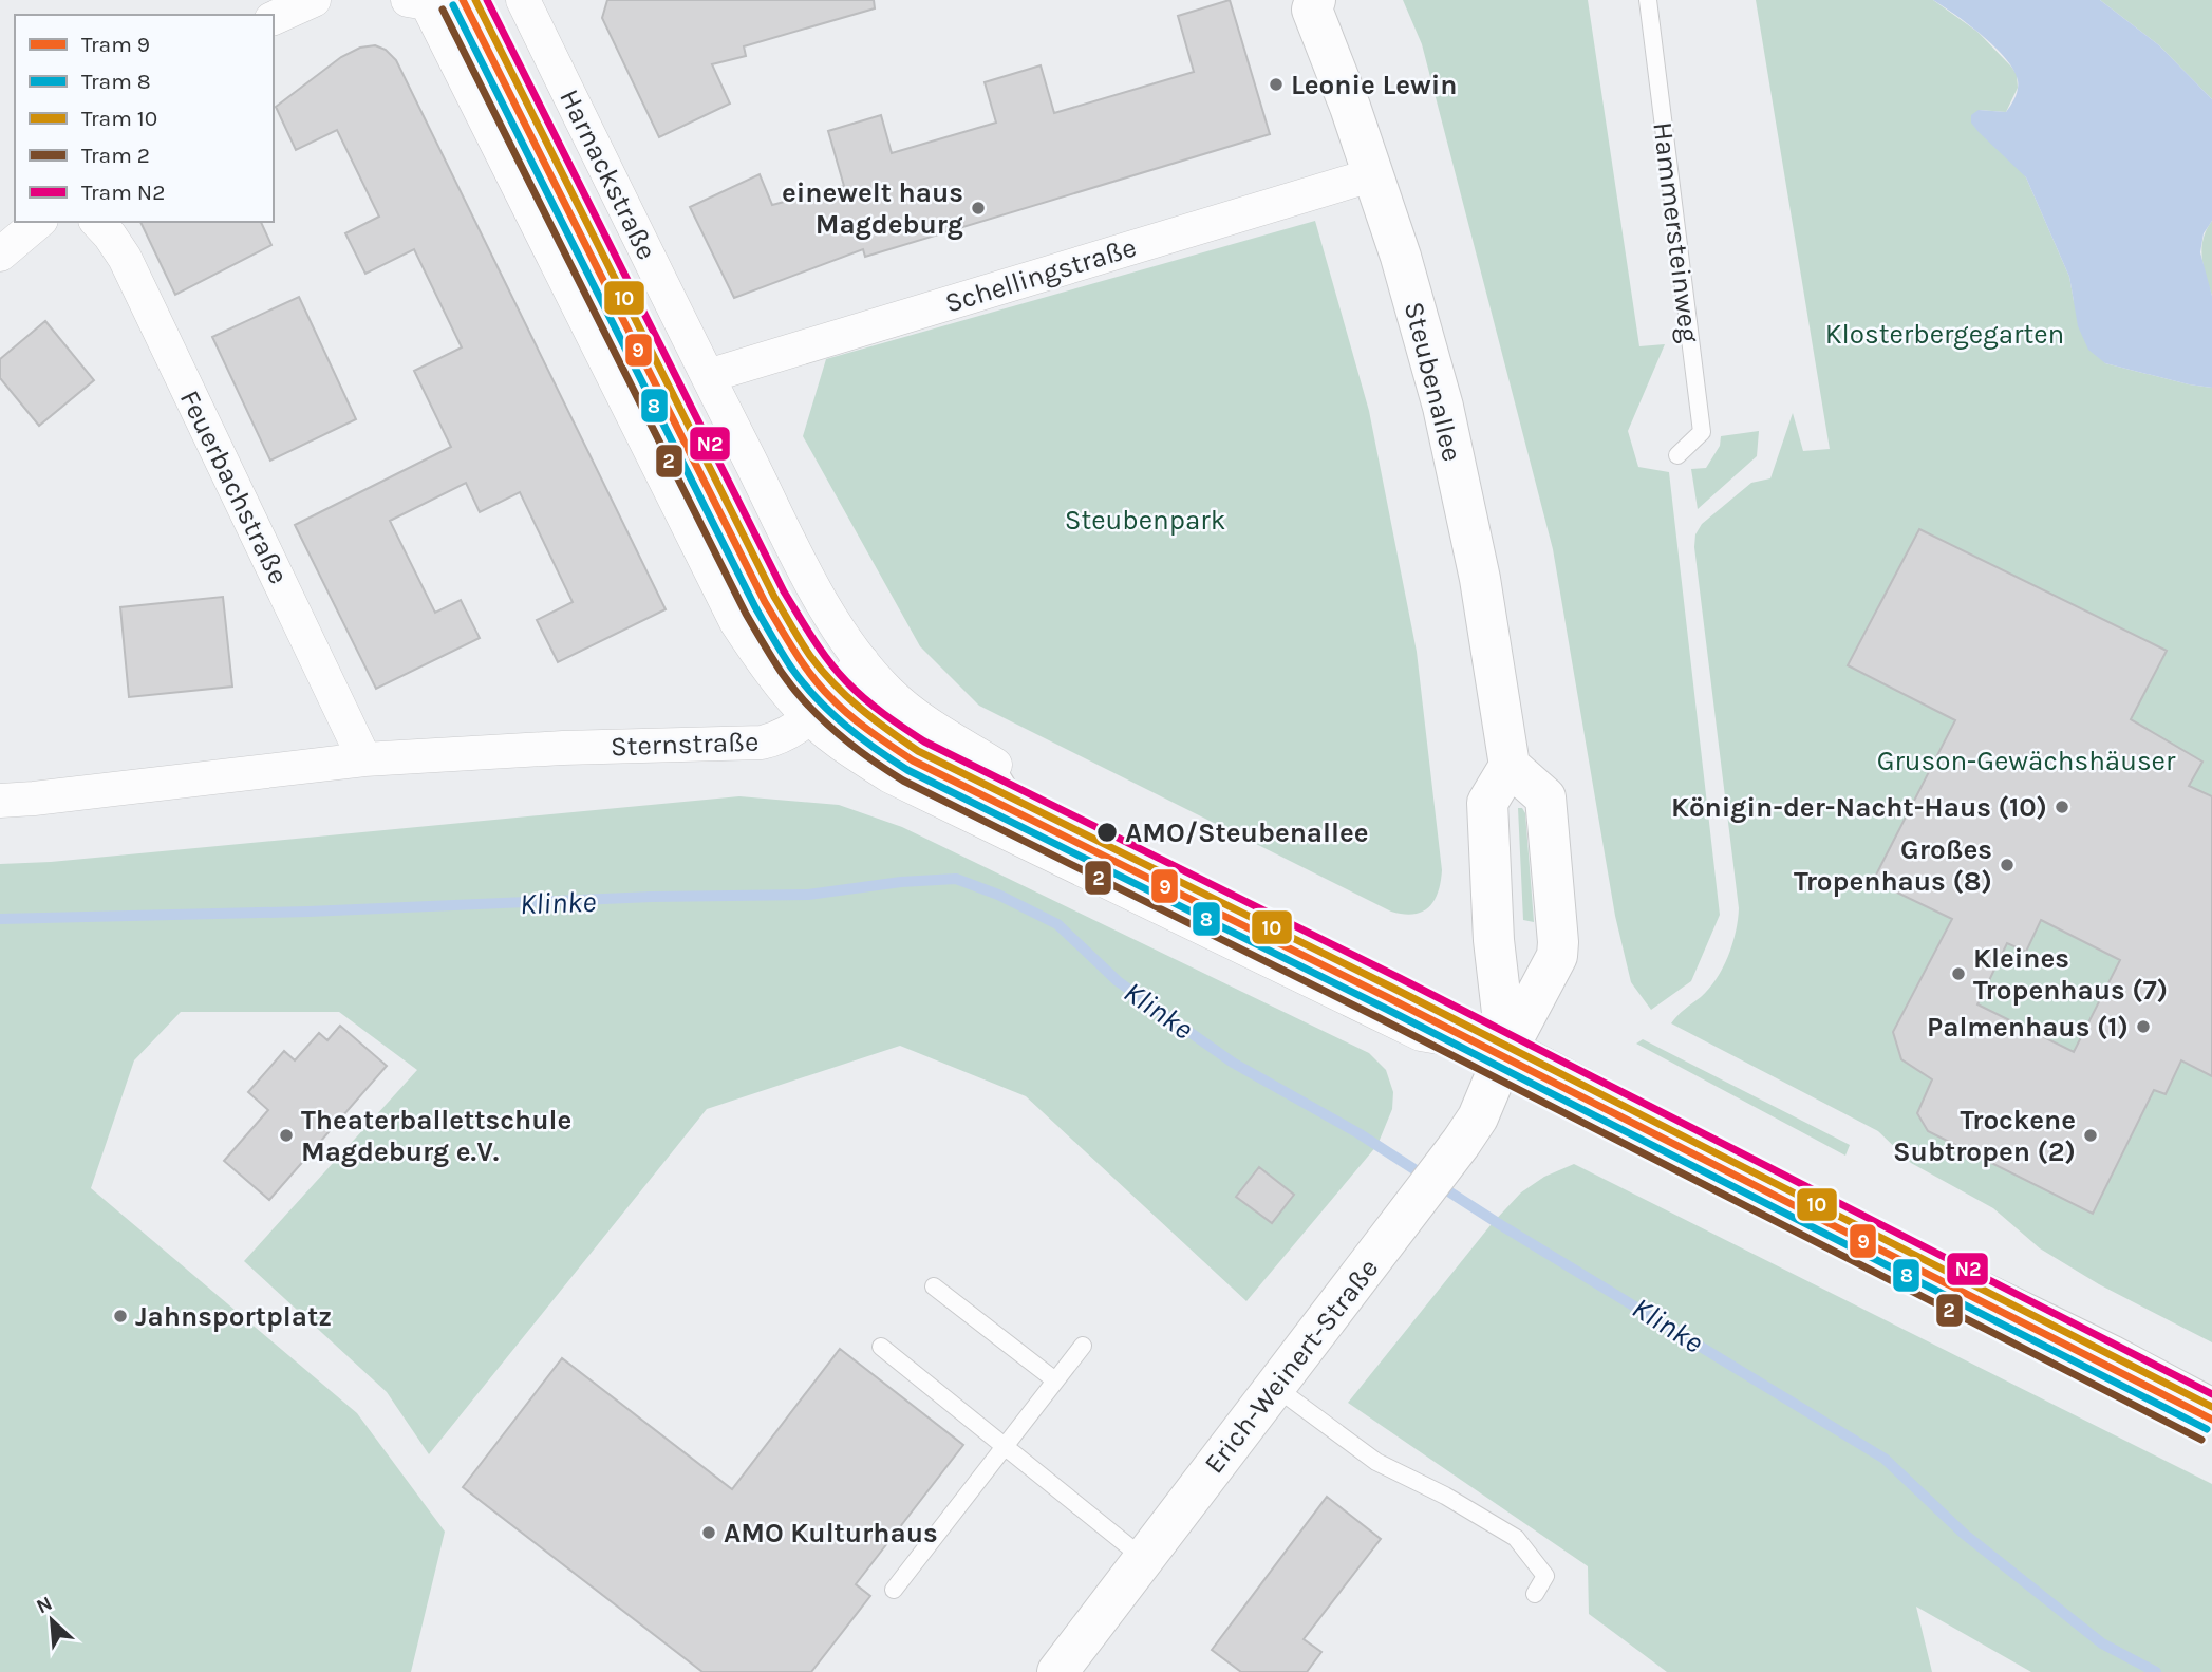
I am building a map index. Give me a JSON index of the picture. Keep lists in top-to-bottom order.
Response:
{
  "streets": {
    "main road": ["Steubenallee", "Erich-Weinert-Straße"],
    "street": [
      "Harnackstraße",
      "Schellingstraße",
      "Feuerbachstraße",
      "Sternstraße"
    ],
    "lane": ["Hammersteinweg"]
  },
  "crossings": [
    ["Harnackstraße", "Schellingstraße"],
    ["Schellingstraße", "Steubenallee"],
    ["Feuerbachstraße", "Sternstraße"]
  ],
  "water": ["Klinke"],
  "parks": ["Klosterbergegarten", "Steubenpark", "Gruson-Gewächshäuser"],
  "places": [
    "Leonie Lewin",
    "einewelt haus Magdeburg",
    "Königin-der-Nacht-Haus (10)",
    "AMO/Steubenallee",
    "Großes Tropenhaus (8)",
    "Kleines Tropenhaus (7)",
    "Palmenhaus (1)",
    "Theaterballettschule Magdeburg e.V.",
    "Trockene Subtropen (2)",
    "Jahnsportplatz",
    "AMO Kulturhaus"
  ],
  "lines": [
    "tram line 9",
    "tram line 10",
    "tram line N2",
    "tram line 8",
    "tram line 2"
  ],
  "legend": [
    "Tram 9",
    "Tram 8",
    "Tram 10",
    "Tram 2",
    "Tram N2"
  ],
  "north": "top left"
}
